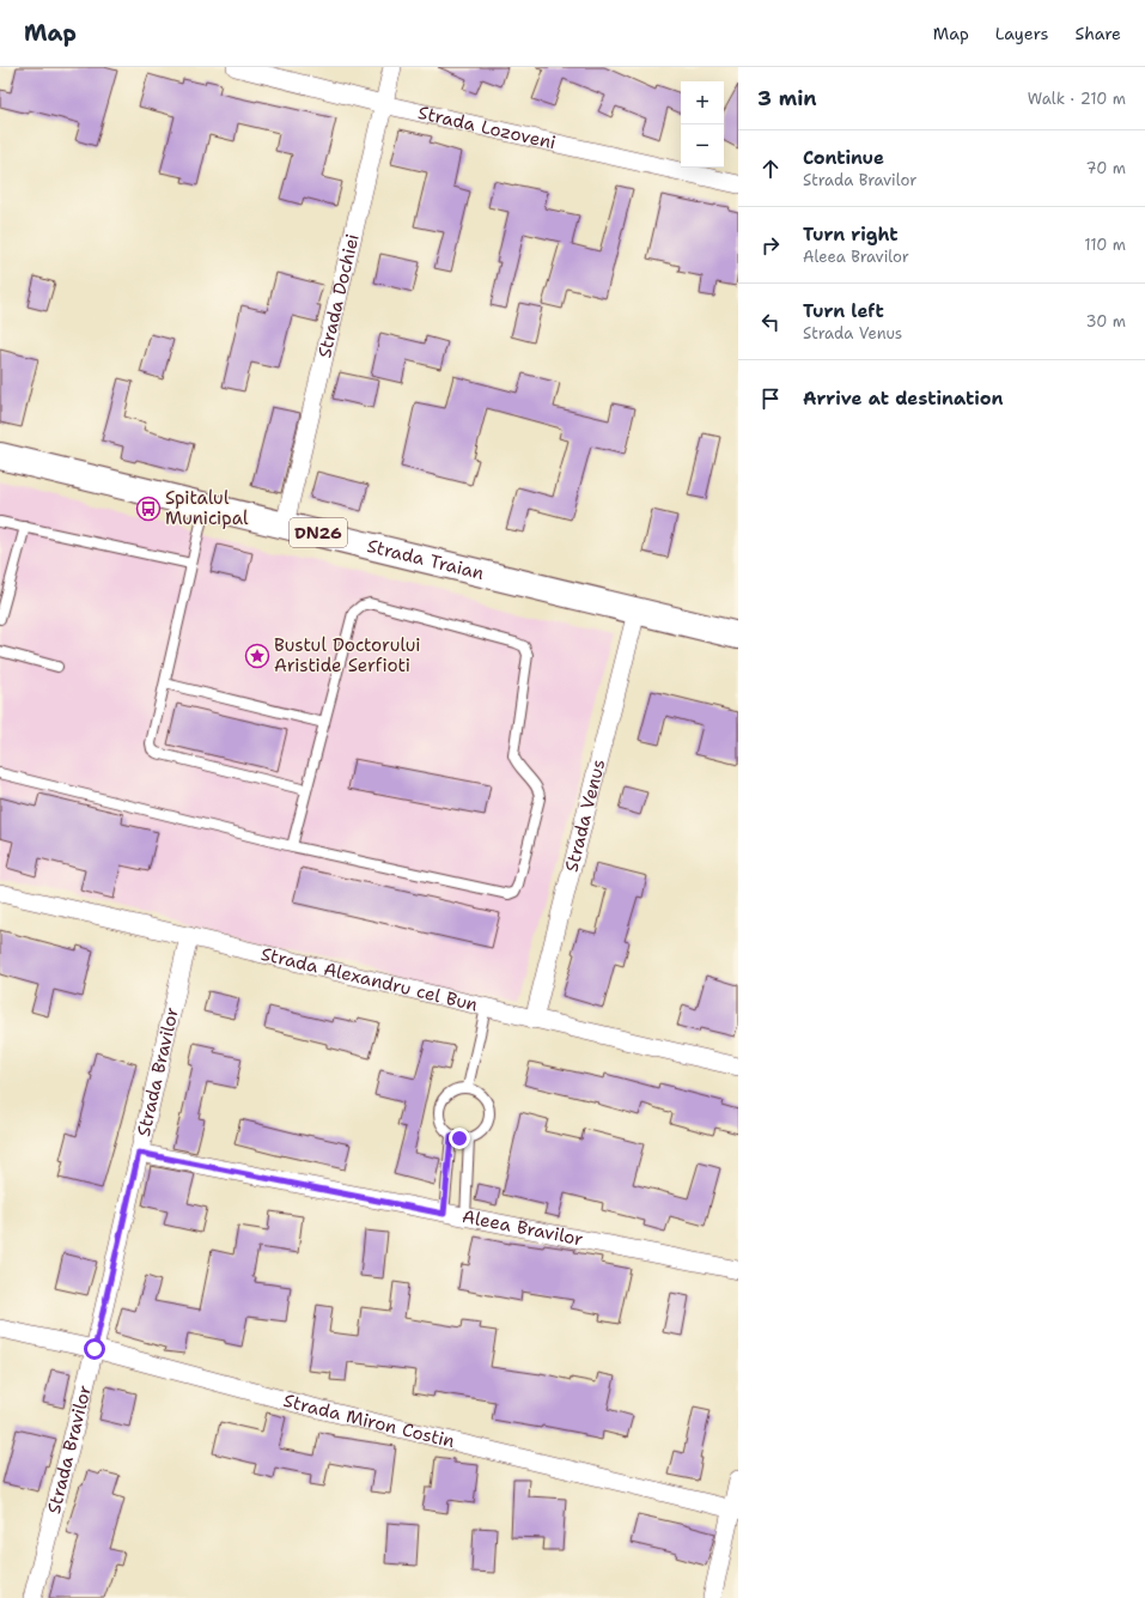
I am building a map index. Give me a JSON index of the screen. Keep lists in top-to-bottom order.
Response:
{
  "streets": {
    "main road": ["DN26", "Strada Traian"],
    "street": [
      "Strada Lozoveni",
      "Strada Dochiei",
      "Strada Venus",
      "Strada Alexandru cel Bun",
      "Strada Bravilor",
      "Aleea Bravilor",
      "Strada Miron Costin"
    ]
  },
  "crossings": [
    ["Strada Lozoveni", "Strada Dochiei"],
    ["Strada Dochiei", "Strada Traian"],
    ["Strada Traian", "Strada Venus"],
    ["Strada Venus", "Strada Alexandru cel Bun"],
    ["Strada Alexandru cel Bun", "Strada Bravilor"],
    ["Strada Bravilor", "Aleea Bravilor"],
    ["Strada Bravilor", "Strada Miron Costin"]
  ],
  "places": {
    "bus stop": ["Spitalul Municipal"],
    "place": ["Bustul Doctorului Aristide Serfioti"]
  },
  "page": {
    "header": "Map",
    "nav": ["Map", "Layers", "Share"],
    "heading": ["3 min", "Walk · 210 m"],
    "map_buttons": ["+", "−"],
    "list": [
      ["Continue", "Strada Bravilor", "70 m"],
      ["Turn right", "Aleea Bravilor", "110 m"],
      ["Turn left", "Strada Venus", "30 m"],
      "Arrive at destination"
    ]
  }
}
